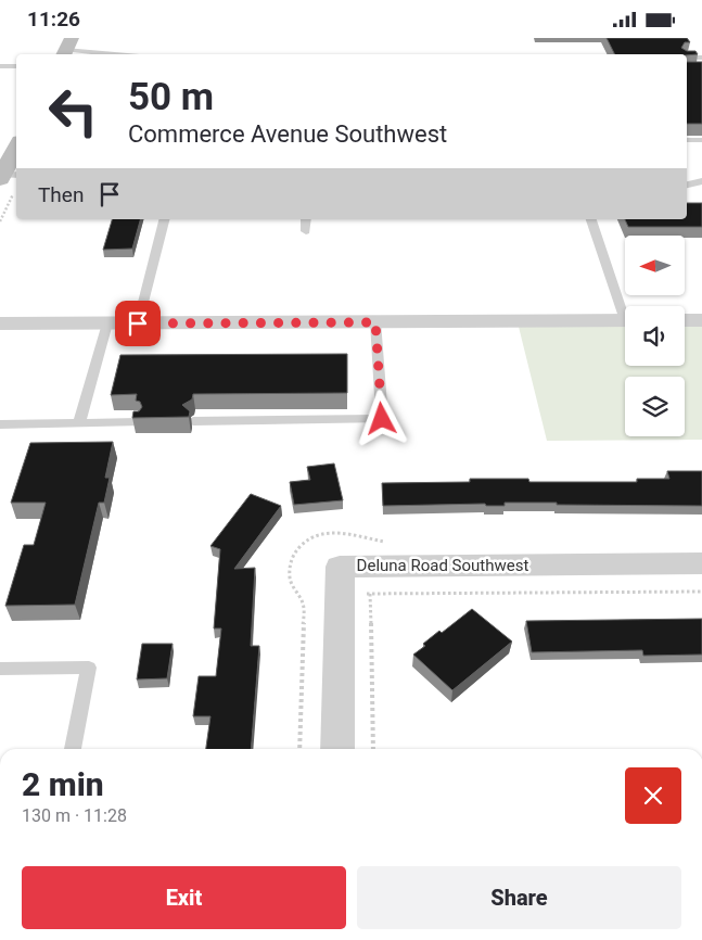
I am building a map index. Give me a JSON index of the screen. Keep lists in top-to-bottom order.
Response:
{
  "streets": {
    "street": ["Deluna Road Southwest"]
  },
  "north": "left",
  "page": {
    "status": "11:26",
    "turn": ["50 m", "Commerce Avenue Southwest"],
    "then": "Then",
    "heading": ["2 min", "130 m · 11:28"],
    "buttons": ["Exit", "Share"]
  }
}
